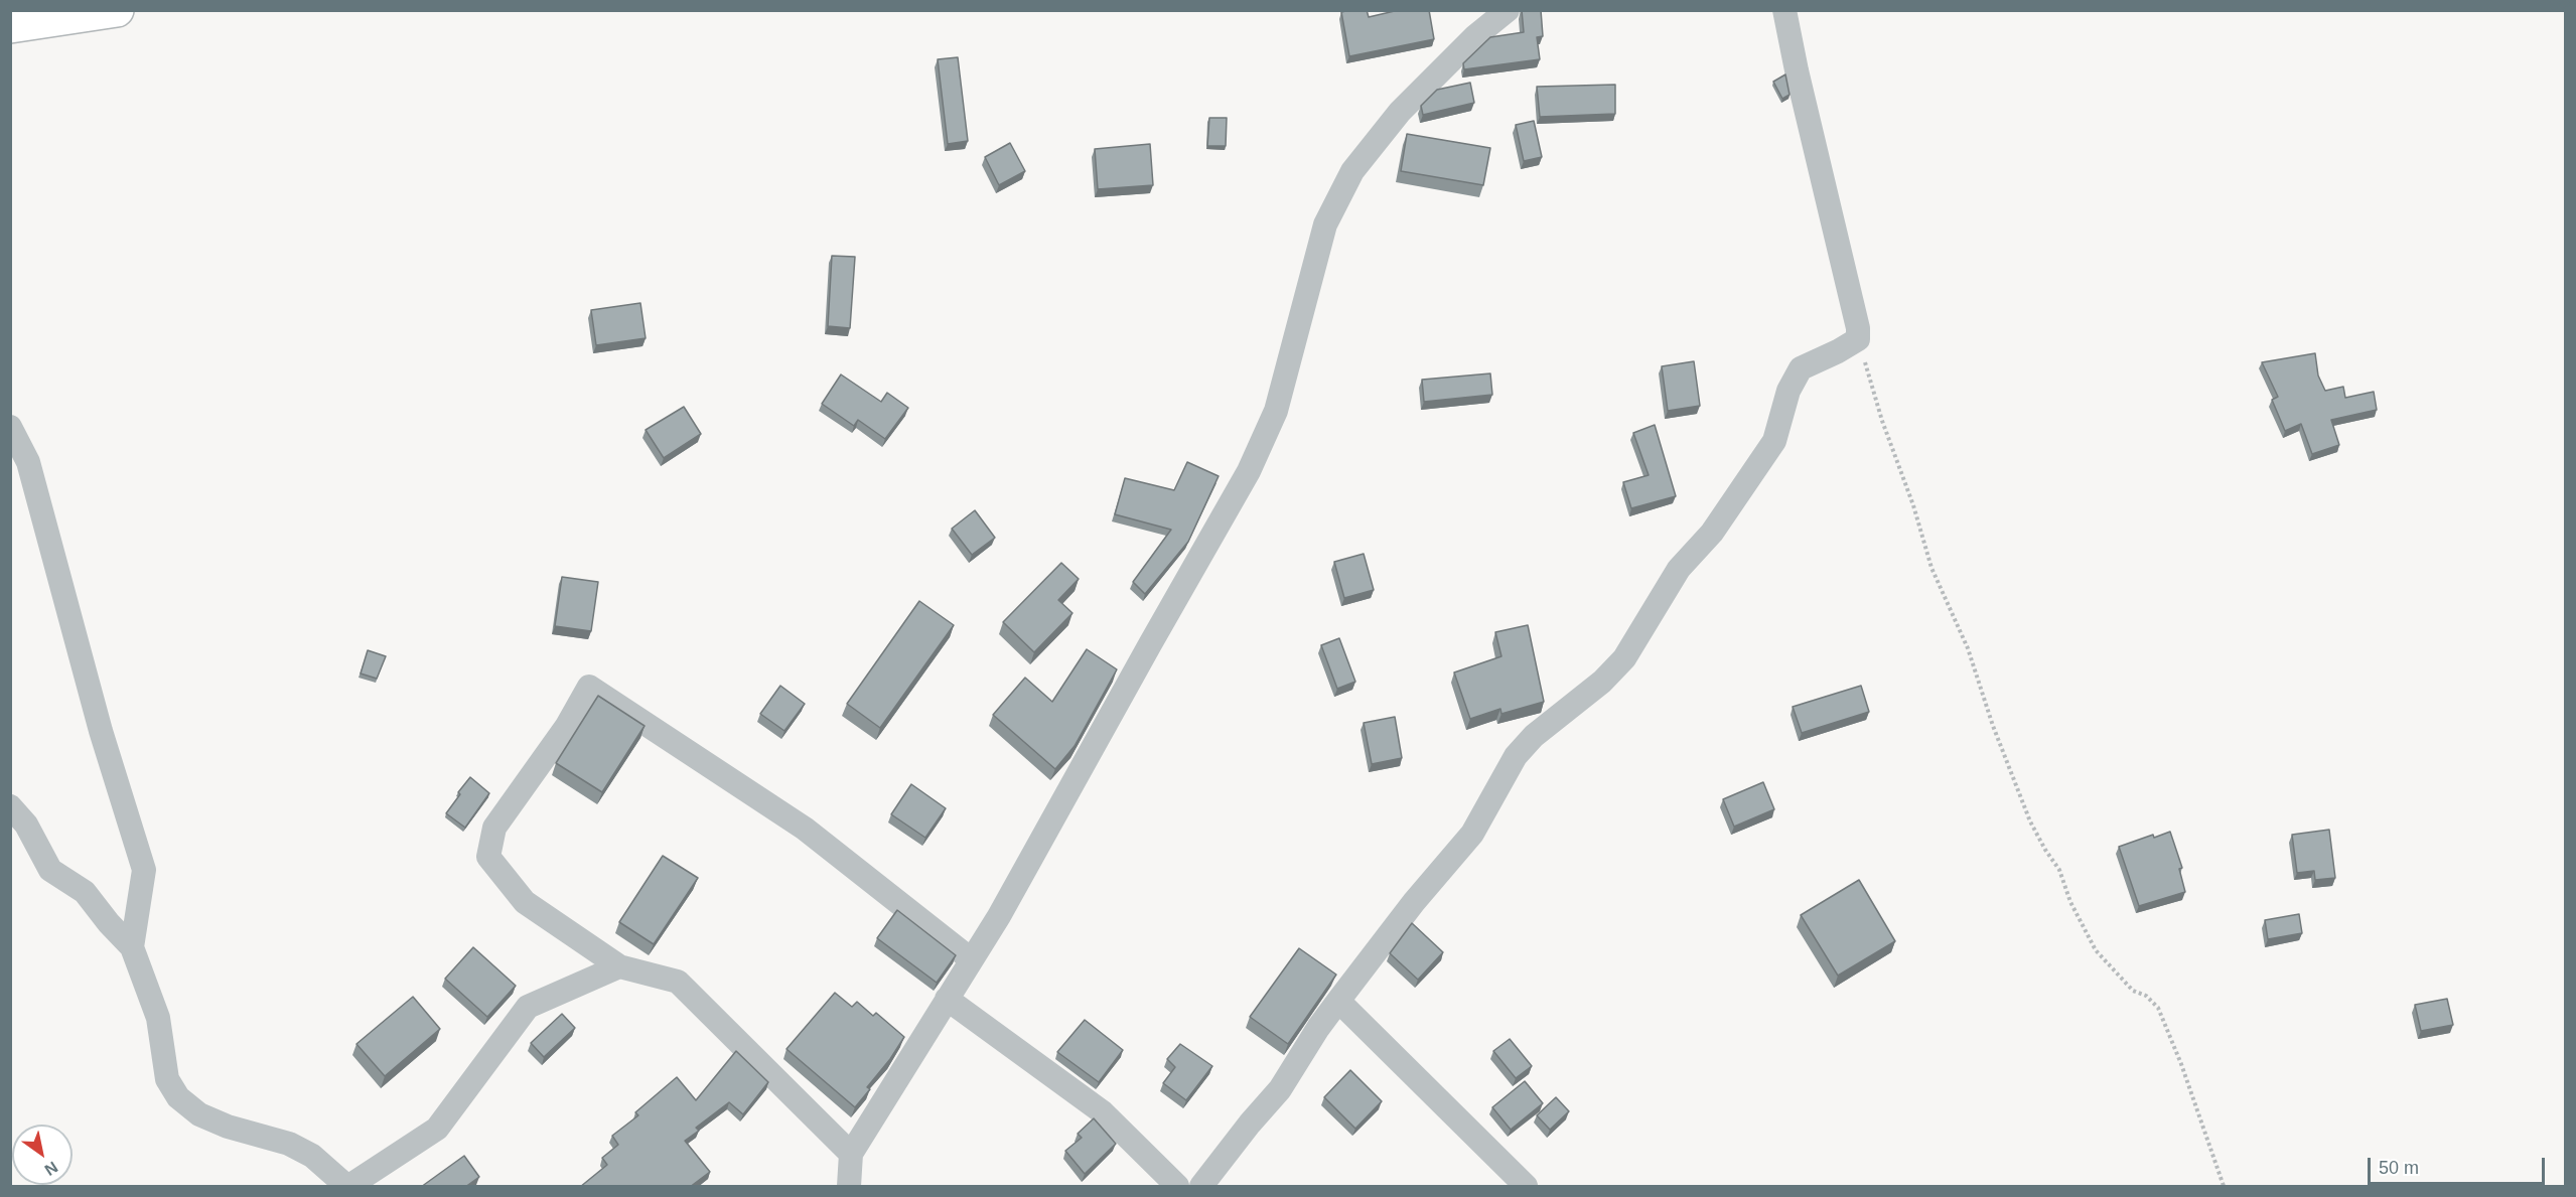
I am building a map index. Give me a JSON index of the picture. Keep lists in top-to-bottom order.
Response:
{
  "scale_bar": "50 m",
  "north": "bottom right"
}
